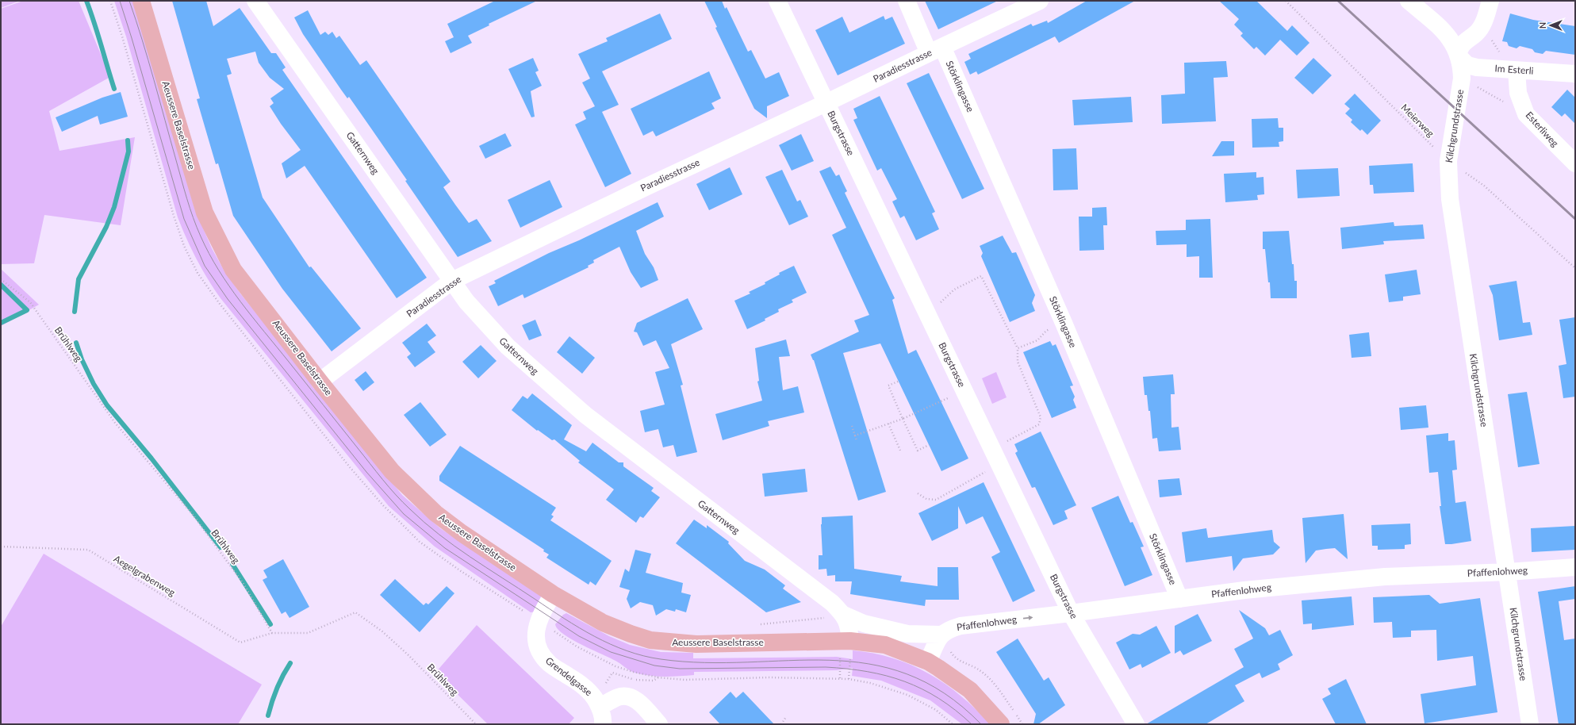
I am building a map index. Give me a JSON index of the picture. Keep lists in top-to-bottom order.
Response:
{
  "streets": {
    "main road": ["Aeussere Baselstrasse"],
    "street": [
      "Paradiesstrasse",
      "Im Esterli",
      "Störklingasse",
      "Kilchgrundstrasse",
      "Esterliweg",
      "Burgstrasse",
      "Gatternweg",
      "Pfaffenlohweg",
      "Grendelgasse"
    ],
    "path": ["Meierweg", "Brühlweg", "Aegelgrabenweg"]
  },
  "crossings": [
    ["Paradiesstrasse", "Störklingasse"],
    ["Paradiesstrasse", "Aeussere Baselstrasse"],
    ["Paradiesstrasse", "Burgstrasse"],
    ["Paradiesstrasse", "Gatternweg"],
    ["Im Esterli", "Kilchgrundstrasse"],
    ["Im Esterli", "Esterliweg"],
    ["Störklingasse", "Pfaffenlohweg"],
    ["Meierweg", "Kilchgrundstrasse"],
    ["Aeussere Baselstrasse", "Gatternweg"],
    ["Aeussere Baselstrasse", "Grendelgasse"],
    ["Kilchgrundstrasse", "Pfaffenlohweg"],
    ["Burgstrasse", "Pfaffenlohweg"],
    ["Brühlweg", "Aegelgrabenweg"]
  ],
  "north": "left"
}
